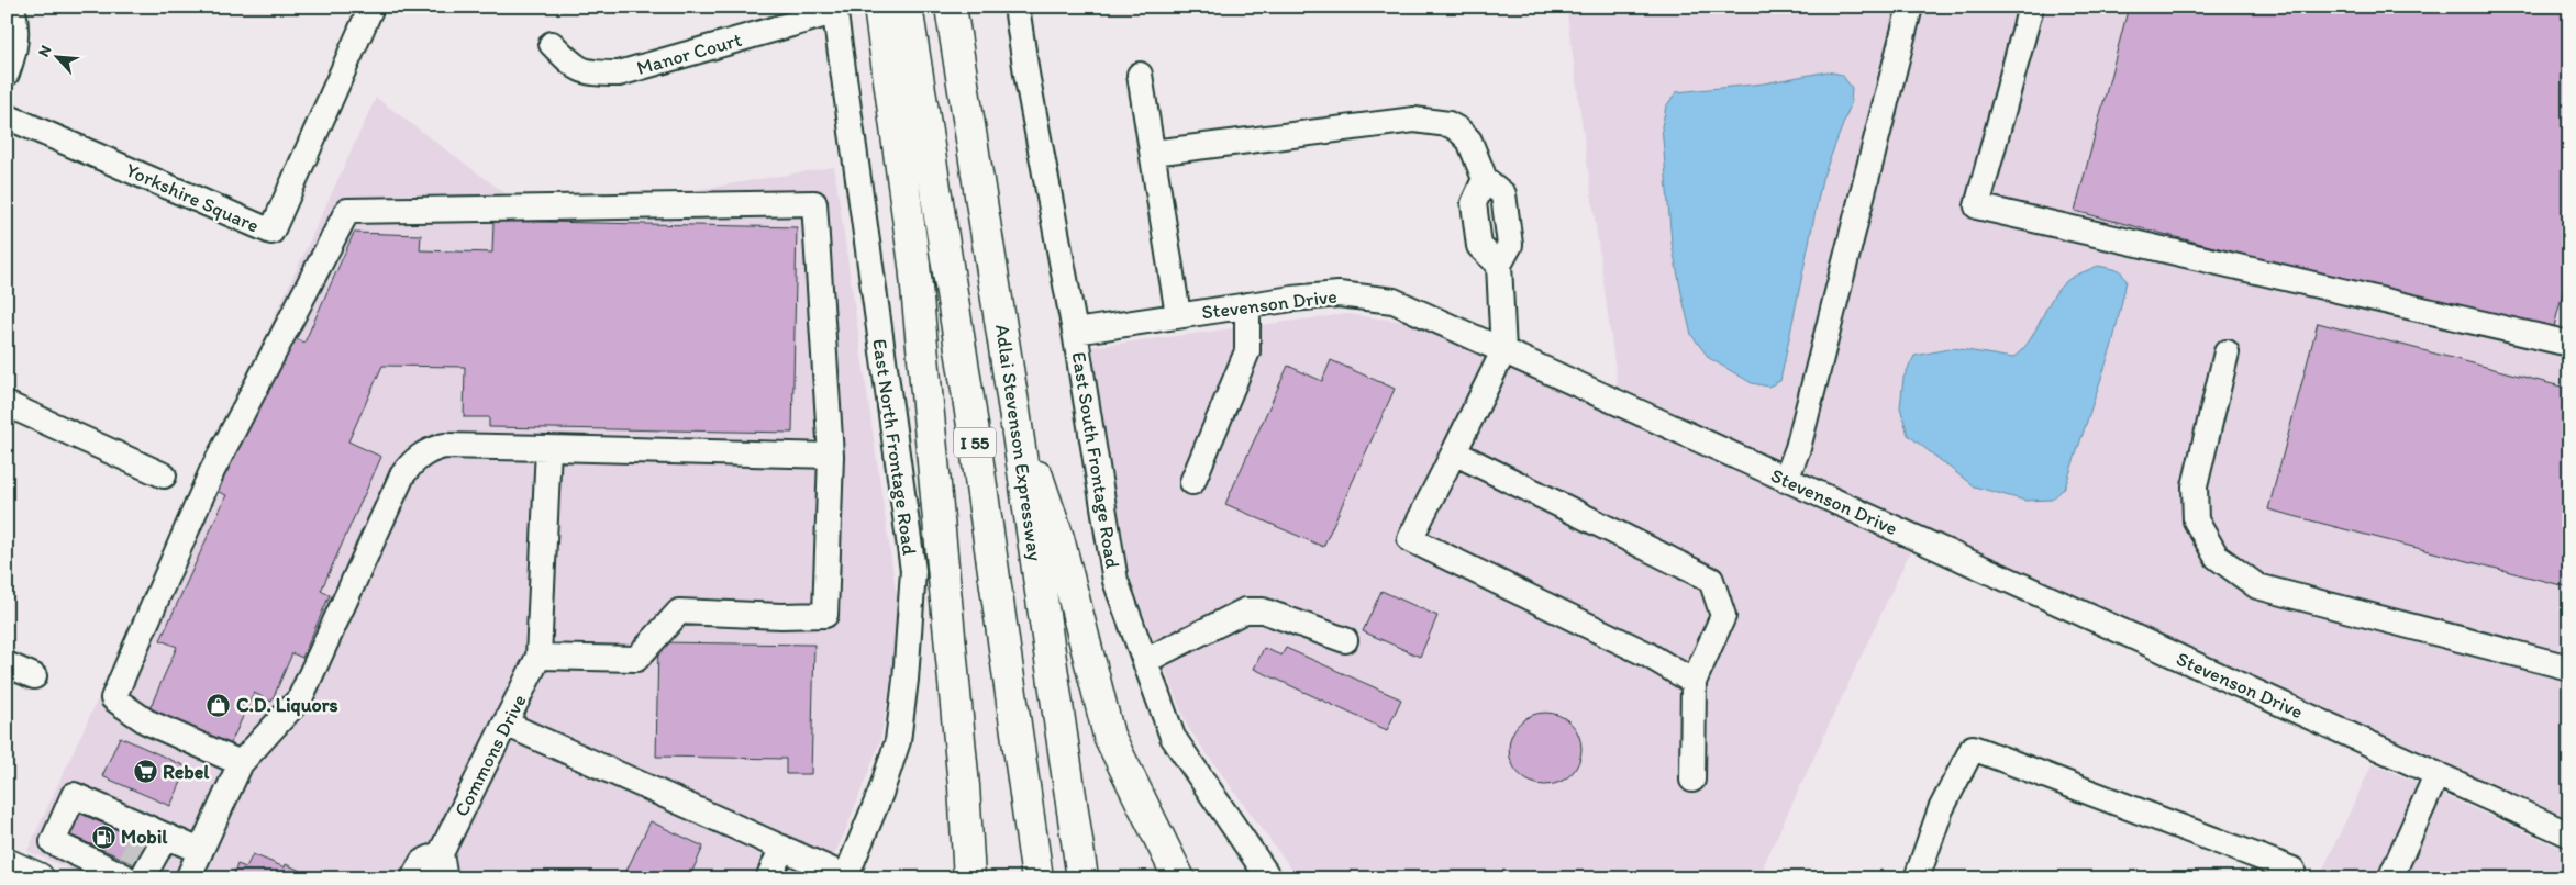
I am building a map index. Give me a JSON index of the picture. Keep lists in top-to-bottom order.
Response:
{
  "streets": {
    "main road": ["I 55", "Adlai Stevenson Expressway"],
    "street": [
      "Manor Court",
      "Yorkshire Square",
      "Stevenson Drive",
      "East North Frontage Road",
      "East South Frontage Road",
      "Commons Drive"
    ]
  },
  "crossings": [
    ["Manor Court", "East North Frontage Road"],
    ["Stevenson Drive", "East South Frontage Road"]
  ],
  "places": {
    "shop": ["C.D. Liquors"],
    "supermarket": ["Rebel"],
    "fuel station": ["Mobil"]
  },
  "north": "top left"
}
